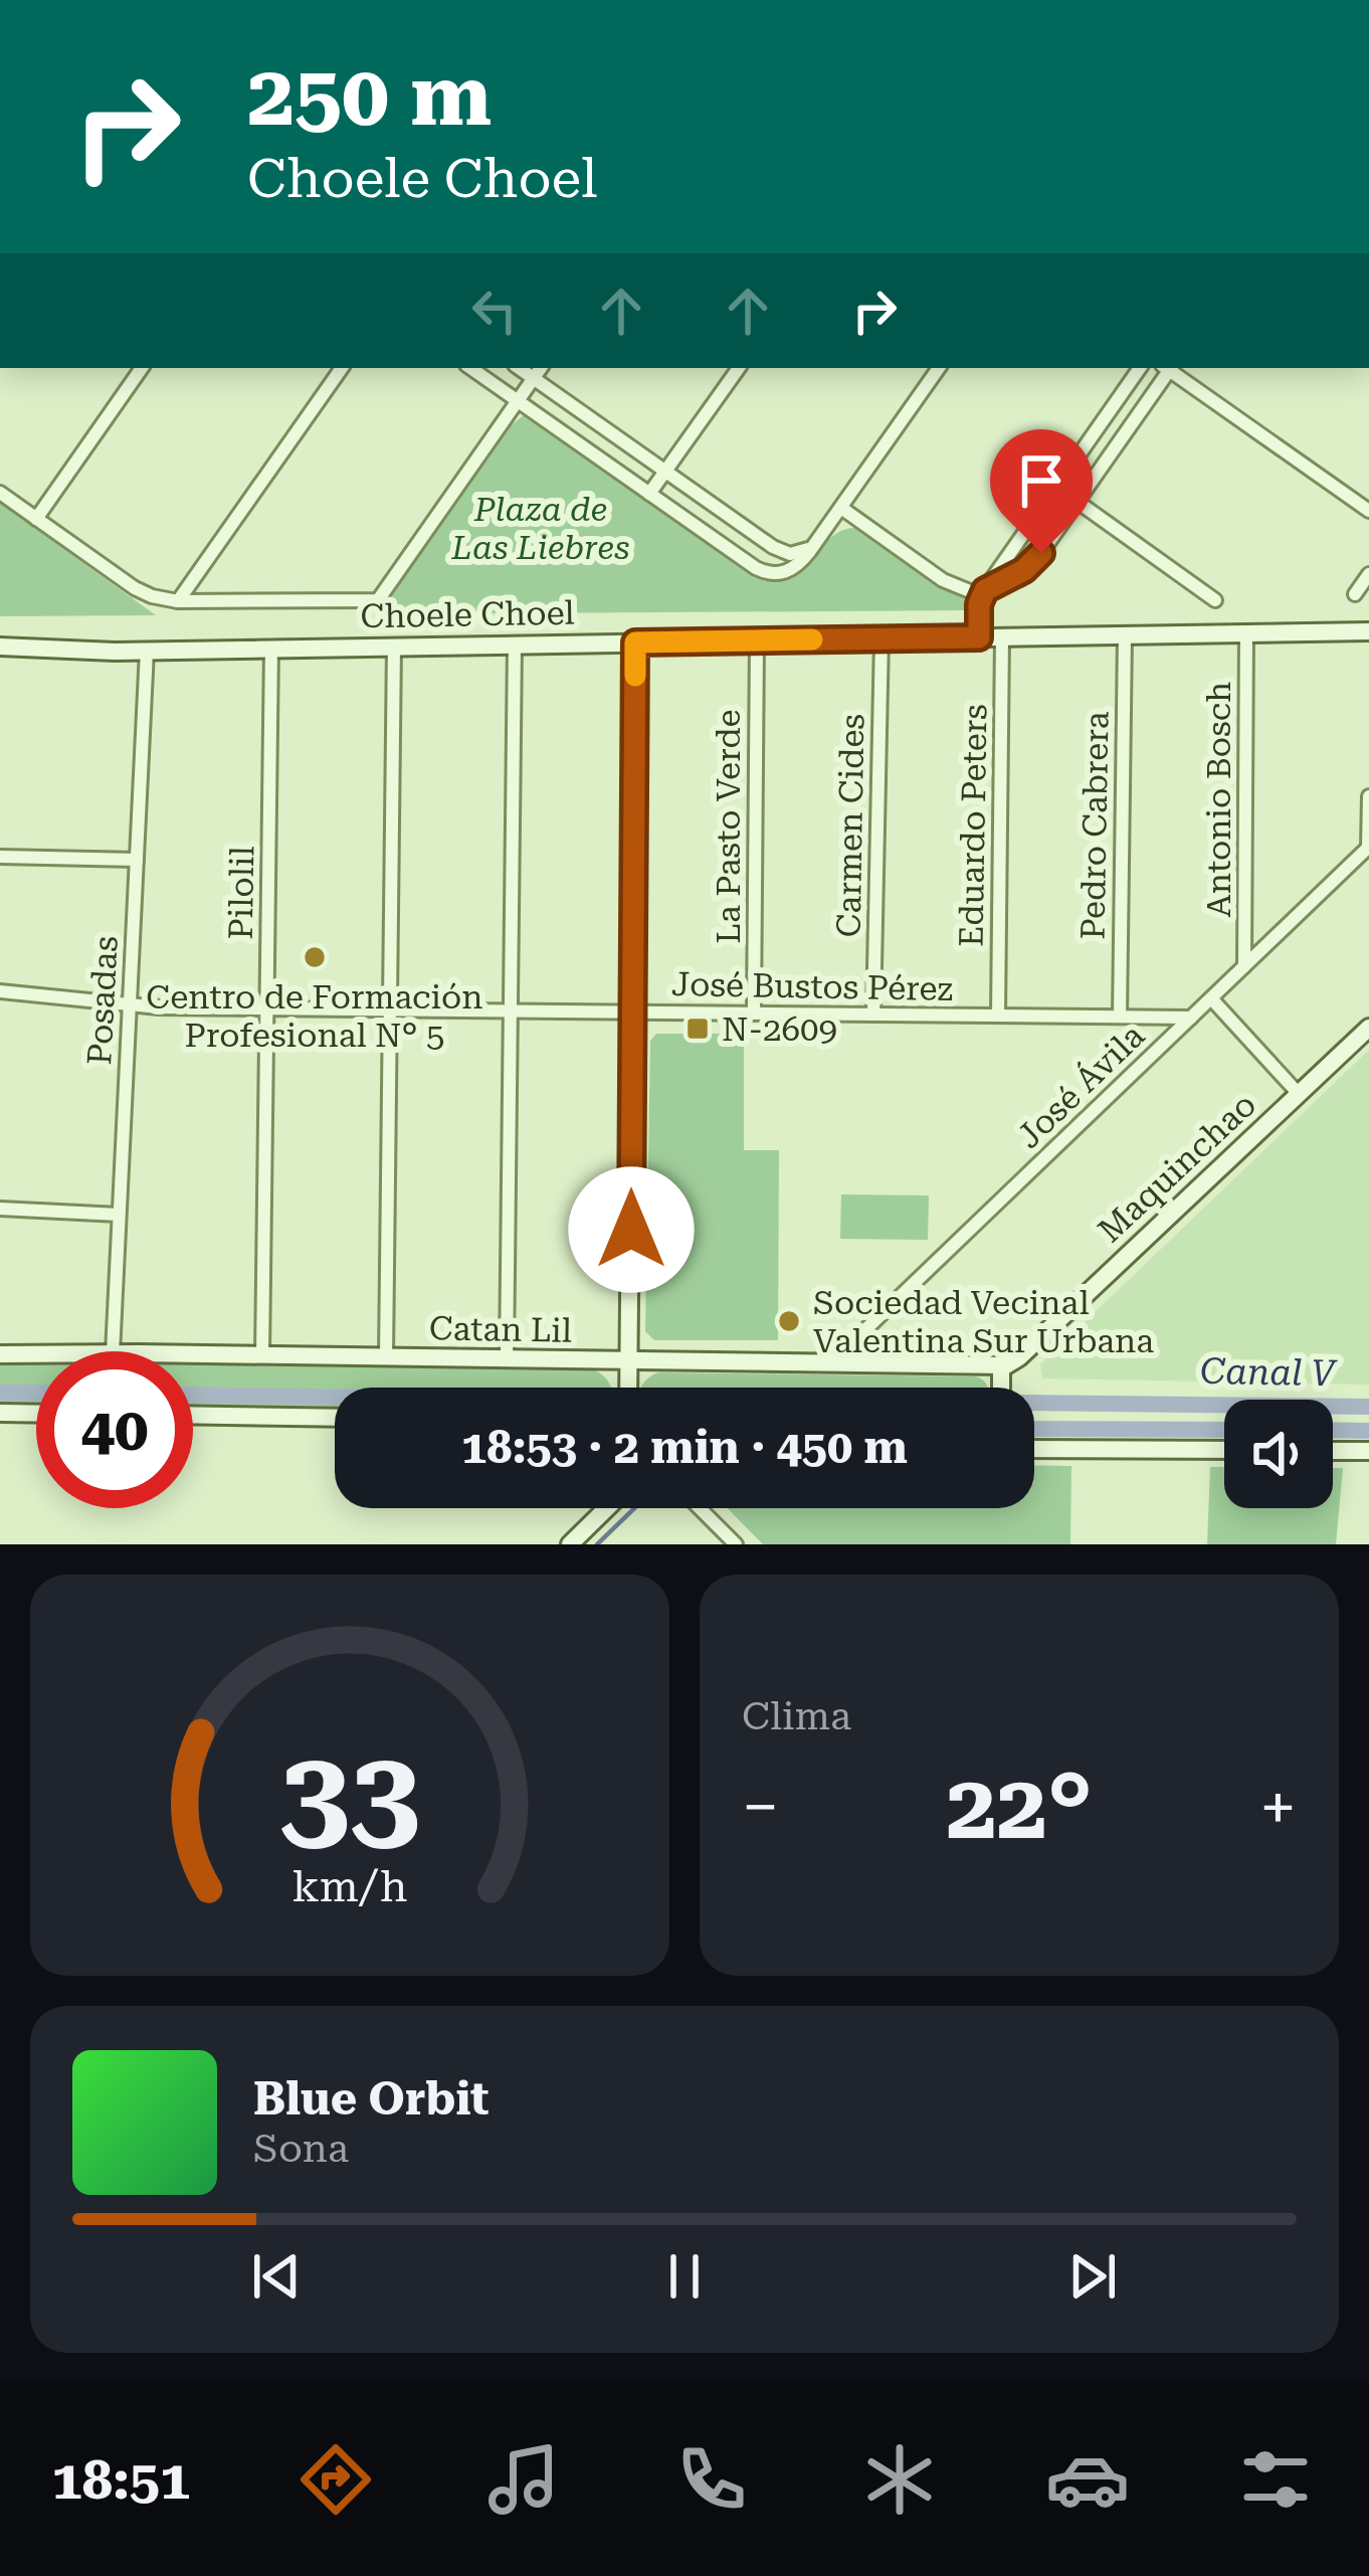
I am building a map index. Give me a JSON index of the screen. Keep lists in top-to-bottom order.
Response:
{
  "streets": {
    "street": [
      "Choele Choel",
      "Antonio Bosch",
      "Carmen Cides",
      "Eduardo Peters",
      "Pedro Cabrera",
      "La Pasto Verde",
      "Pilolil",
      "José Bustos Pérez",
      "Posadas",
      "José Ávila",
      "Maquinchao",
      "Catan Lil"
    ]
  },
  "crossings": [
    ["Choele Choel", "Antonio Bosch"],
    ["Choele Choel", "Carmen Cides"],
    ["Choele Choel", "Eduardo Peters"],
    ["Choele Choel", "Pedro Cabrera"],
    ["Choele Choel", "La Pasto Verde"],
    ["Choele Choel", "Pilolil"],
    ["Choele Choel", "Posadas"],
    ["Antonio Bosch", "José Ávila"],
    ["Carmen Cides", "José Bustos Pérez"],
    ["Eduardo Peters", "José Bustos Pérez"],
    ["Pedro Cabrera", "José Bustos Pérez"],
    ["La Pasto Verde", "José Bustos Pérez"],
    ["Pilolil", "José Bustos Pérez"],
    ["Pilolil", "Catan Lil"],
    ["José Bustos Pérez", "Posadas"],
    ["José Bustos Pérez", "José Ávila"],
    ["José Ávila", "Catan Lil"],
    ["Maquinchao", "Catan Lil"]
  ],
  "water": ["Canal V"],
  "parks": ["Plaza de Las Liebres"],
  "places": {
    "other": ["Centro de Formación Profesional N° 5", "Sociedad Vecinal Valentina Sur Urbana"],
    "transit": ["N-2609"]
  },
  "page": {
    "turn": ["250 m", "Choele Choel"],
    "limit": "40",
    "trip": "18:53 · 2 min · 450 m",
    "tile": "Clima",
    "heat": ["−", "22°", "+"],
    "song": ["Blue Orbit", "Sona"],
    "tabs": "18:51",
    "gauge": ["33", "km/h"]
  }
}
